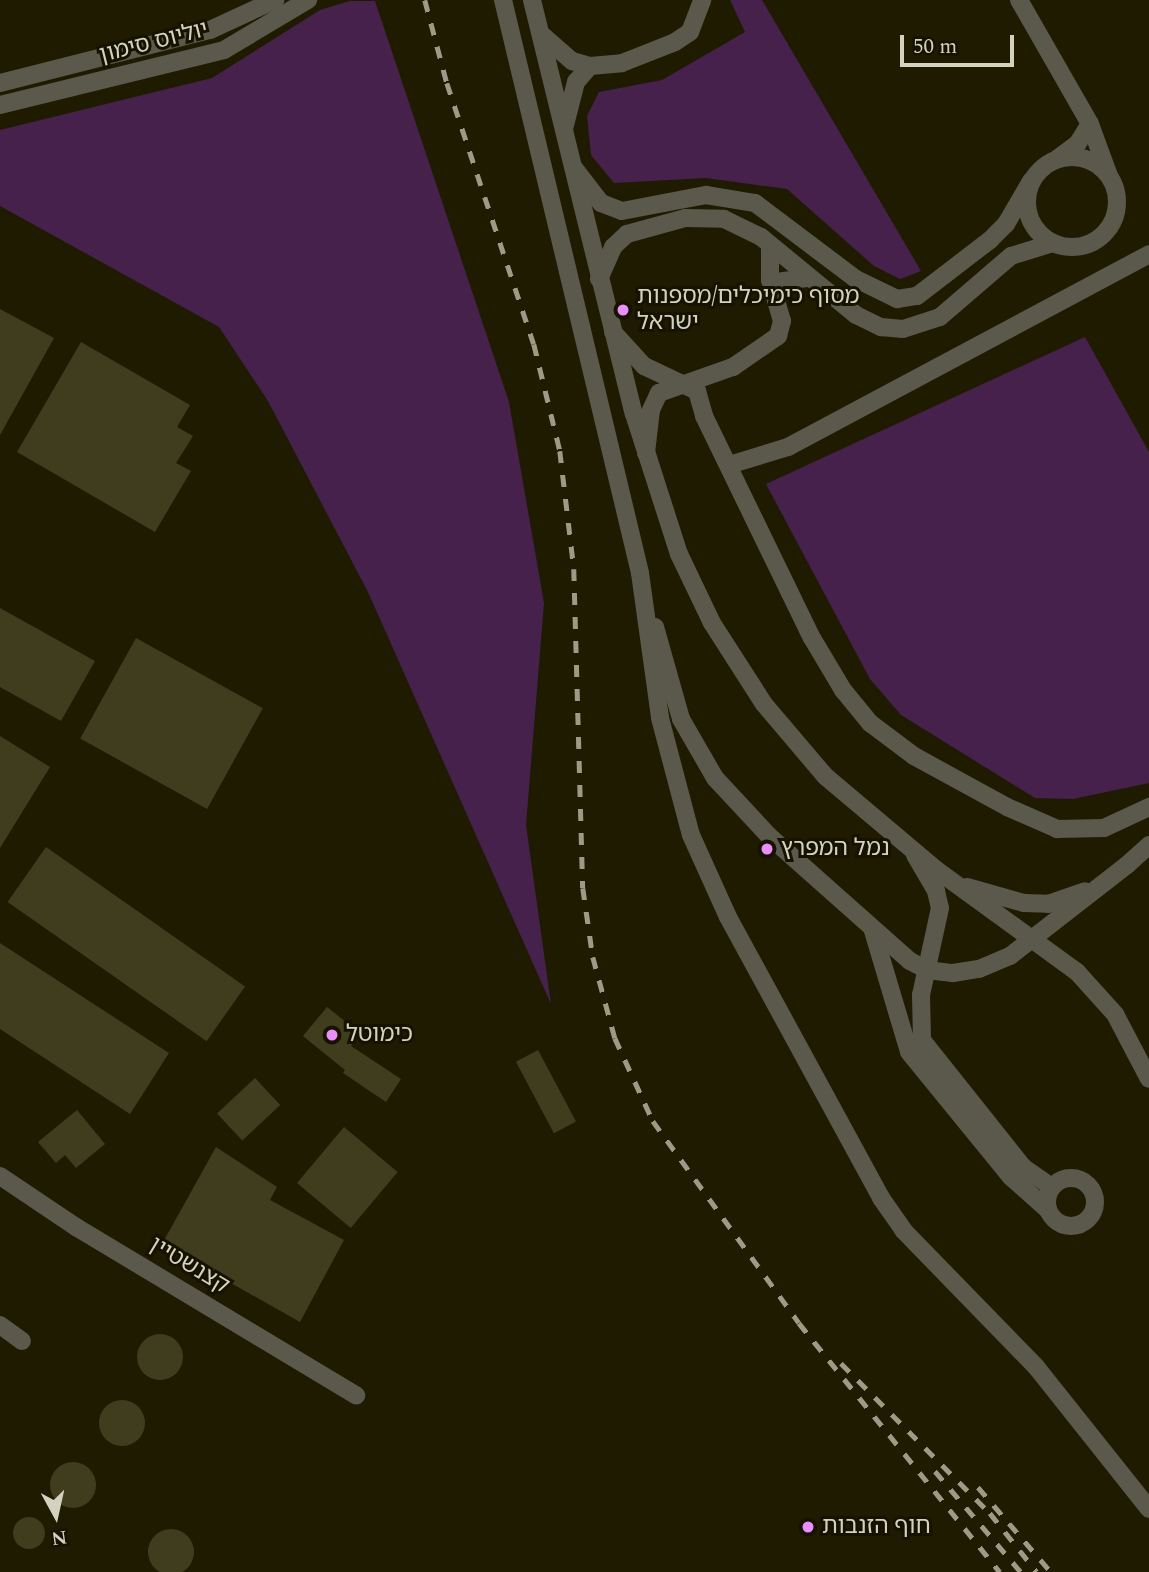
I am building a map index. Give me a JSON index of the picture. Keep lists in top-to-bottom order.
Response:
{
  "streets": {
    "street": ["יוליוס סימון", "קצנשטיין"]
  },
  "places": [
    "מסוף כימיכלים/מספנות ישראל",
    "נמל המפרץ",
    "כימוטל",
    "חוף הזנבות"
  ],
  "scale_bar": "50 m",
  "north": "bottom"
}
